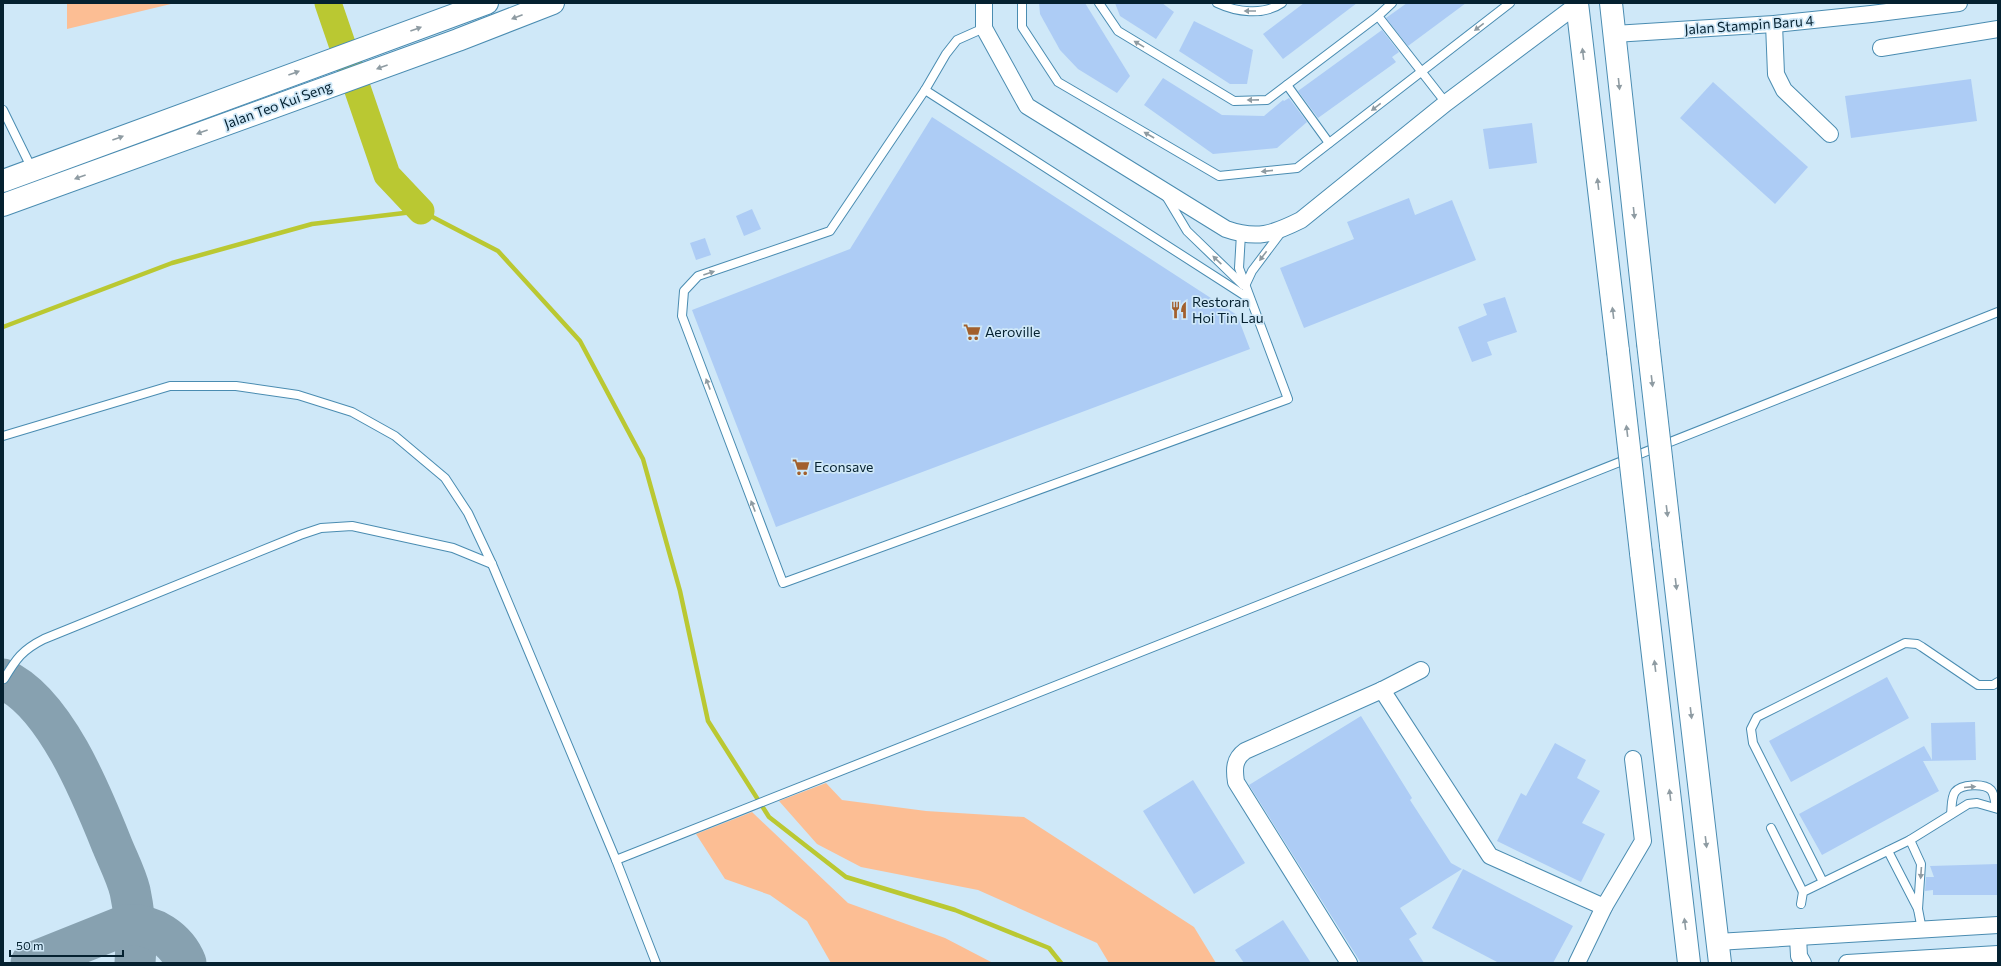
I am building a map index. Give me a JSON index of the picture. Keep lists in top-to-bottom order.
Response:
{
  "streets": {
    "main road": ["Jalan Teo Kui Seng"],
    "street": ["Jalan Stampin Baru 4"]
  },
  "places": {
    "restaurant": ["Restoran Hoi Tin Lau"],
    "supermarket": ["Aeroville", "Econsave"]
  },
  "scale_bar": "50 m"
}
